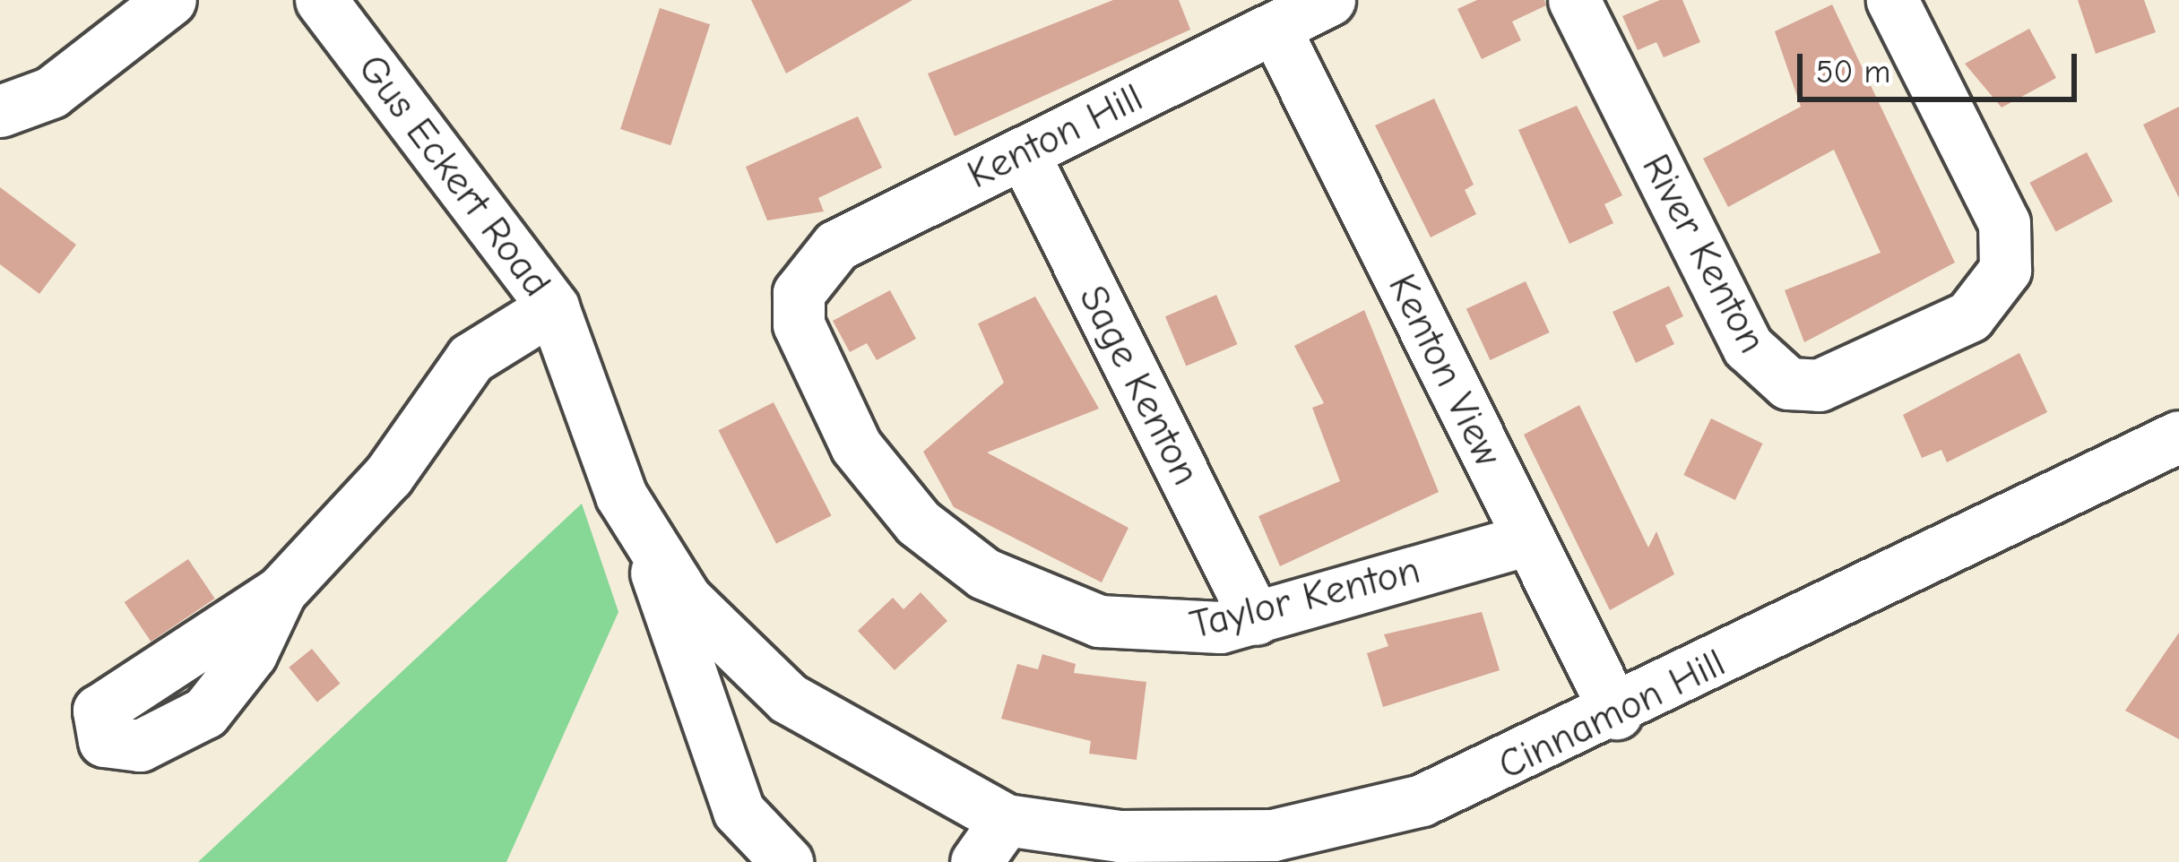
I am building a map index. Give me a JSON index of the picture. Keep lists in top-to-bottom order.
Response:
{
  "streets": {
    "street": [
      "Kenton Hill",
      "Gus Eckert Road",
      "River Kenton",
      "Kenton View",
      "Sage Kenton",
      "Taylor Kenton",
      "Cinnamon Hill"
    ]
  },
  "crossings": [
    ["Kenton Hill", "Kenton View"],
    ["Kenton Hill", "Sage Kenton"],
    ["Kenton Hill", "Taylor Kenton"],
    ["Gus Eckert Road", "Cinnamon Hill"],
    ["Kenton View", "Taylor Kenton"],
    ["Kenton View", "Cinnamon Hill"],
    ["Sage Kenton", "Taylor Kenton"]
  ],
  "scale_bar": "50 m"
}
